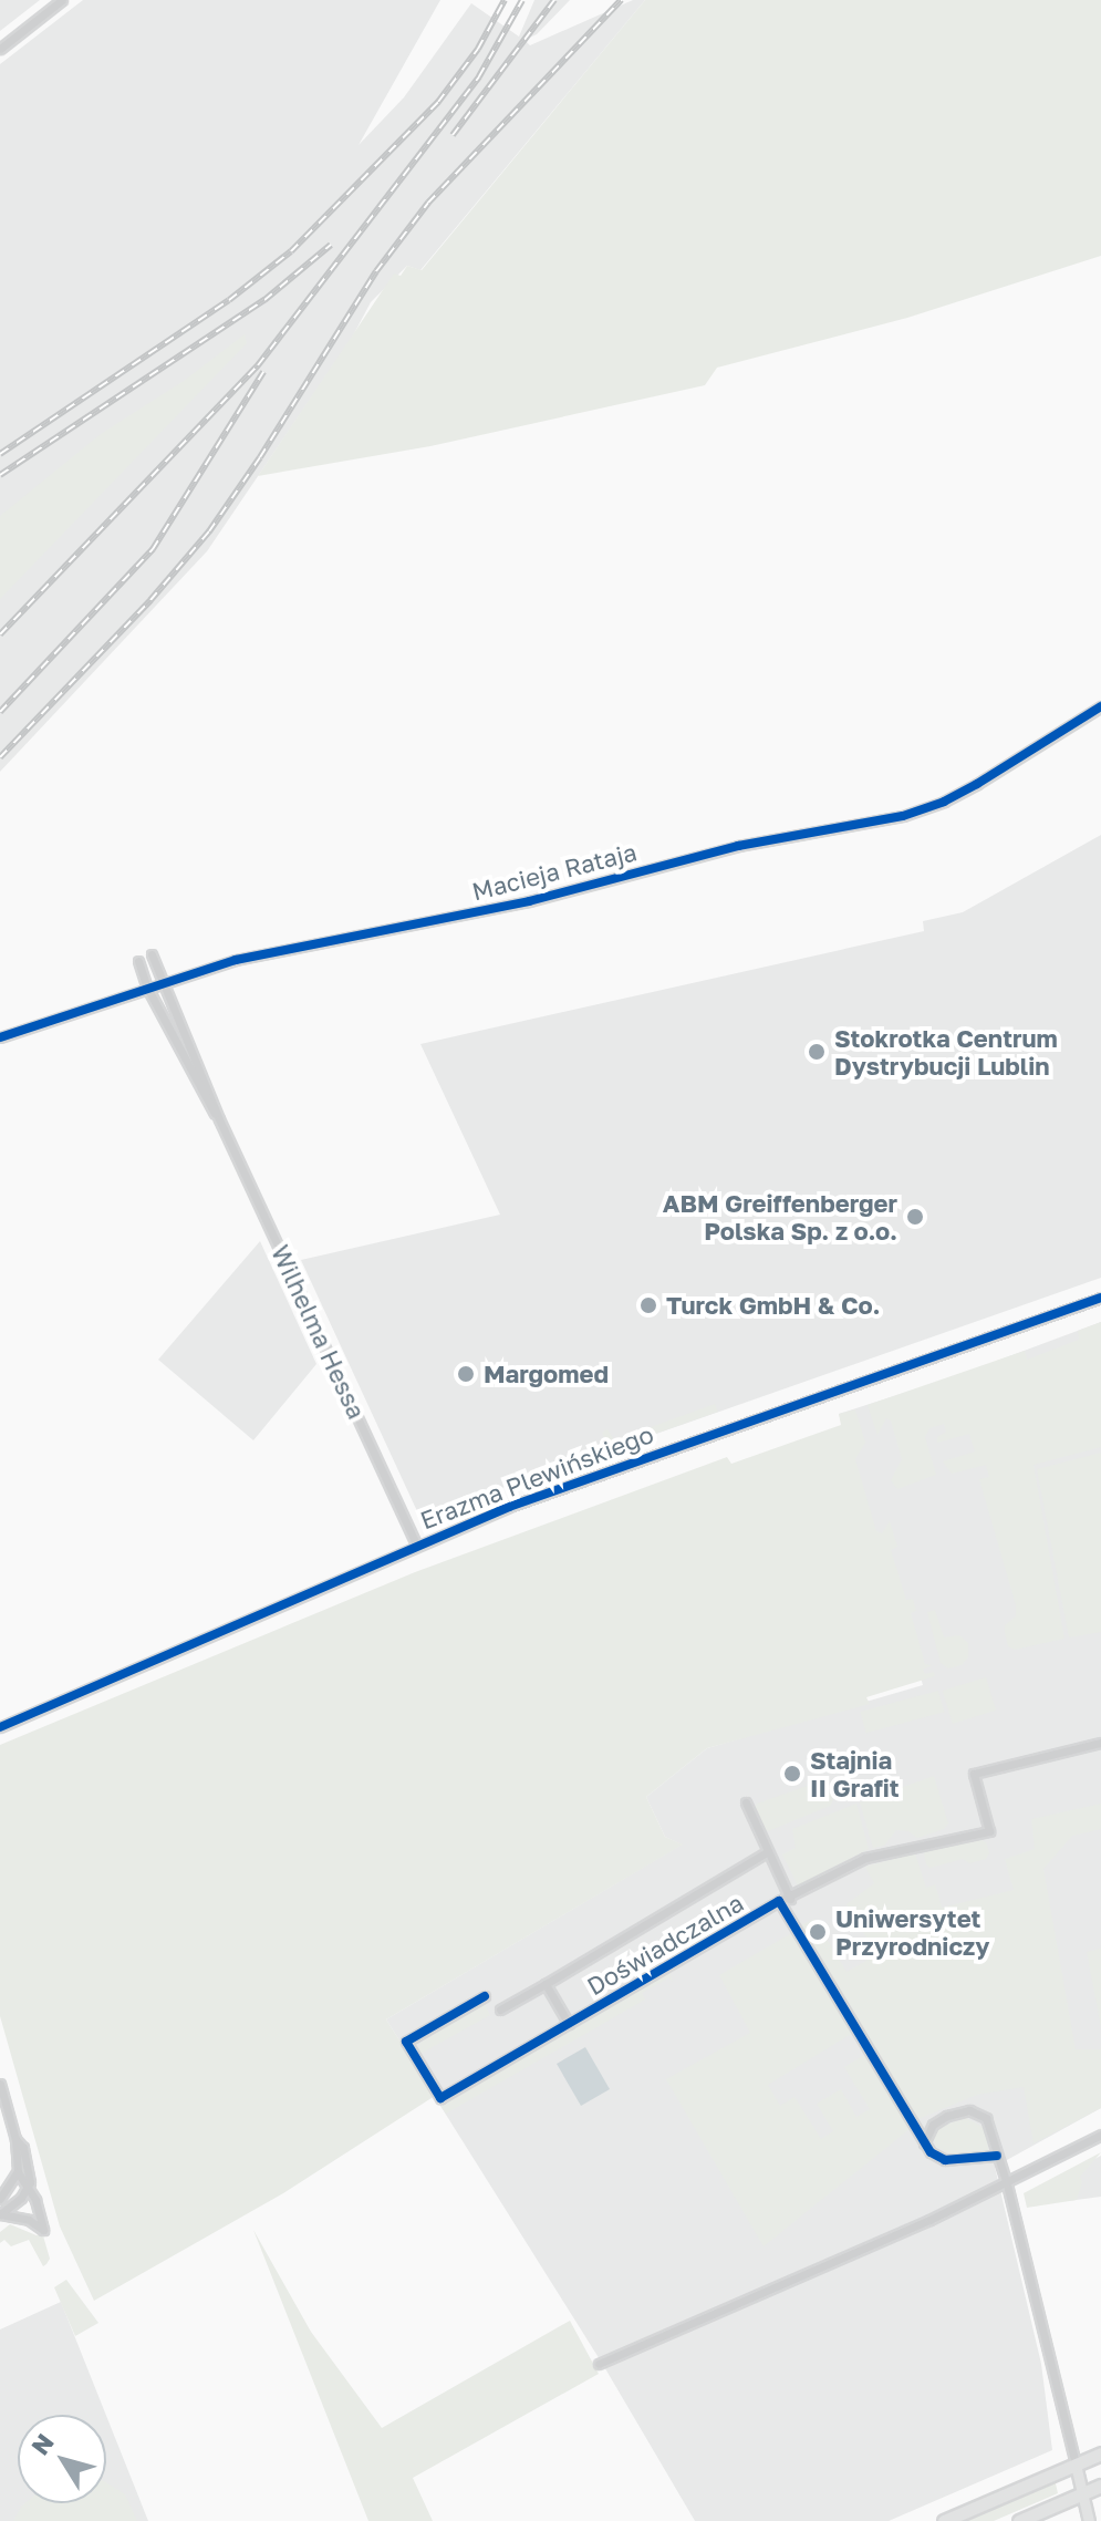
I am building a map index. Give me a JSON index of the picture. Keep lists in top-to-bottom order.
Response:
{
  "streets": {
    "street": [
      "Macieja Rataja",
      "Wilhelma Hessa",
      "Erazma Plewińskiego",
      "Doświadczalna"
    ]
  },
  "crossings": [
    ["Macieja Rataja", "Wilhelma Hessa"],
    ["Wilhelma Hessa", "Erazma Plewińskiego"]
  ],
  "places": [
    "Stokrotka Centrum Dystrybucji Lublin",
    "ABM Greiffenberger Polska Sp. z o.o.",
    "Turck GmbH & Co.",
    "Margomed",
    "Stajnia II Grafit",
    "Uniwersytet Przyrodniczy"
  ],
  "north": "top left"
}
